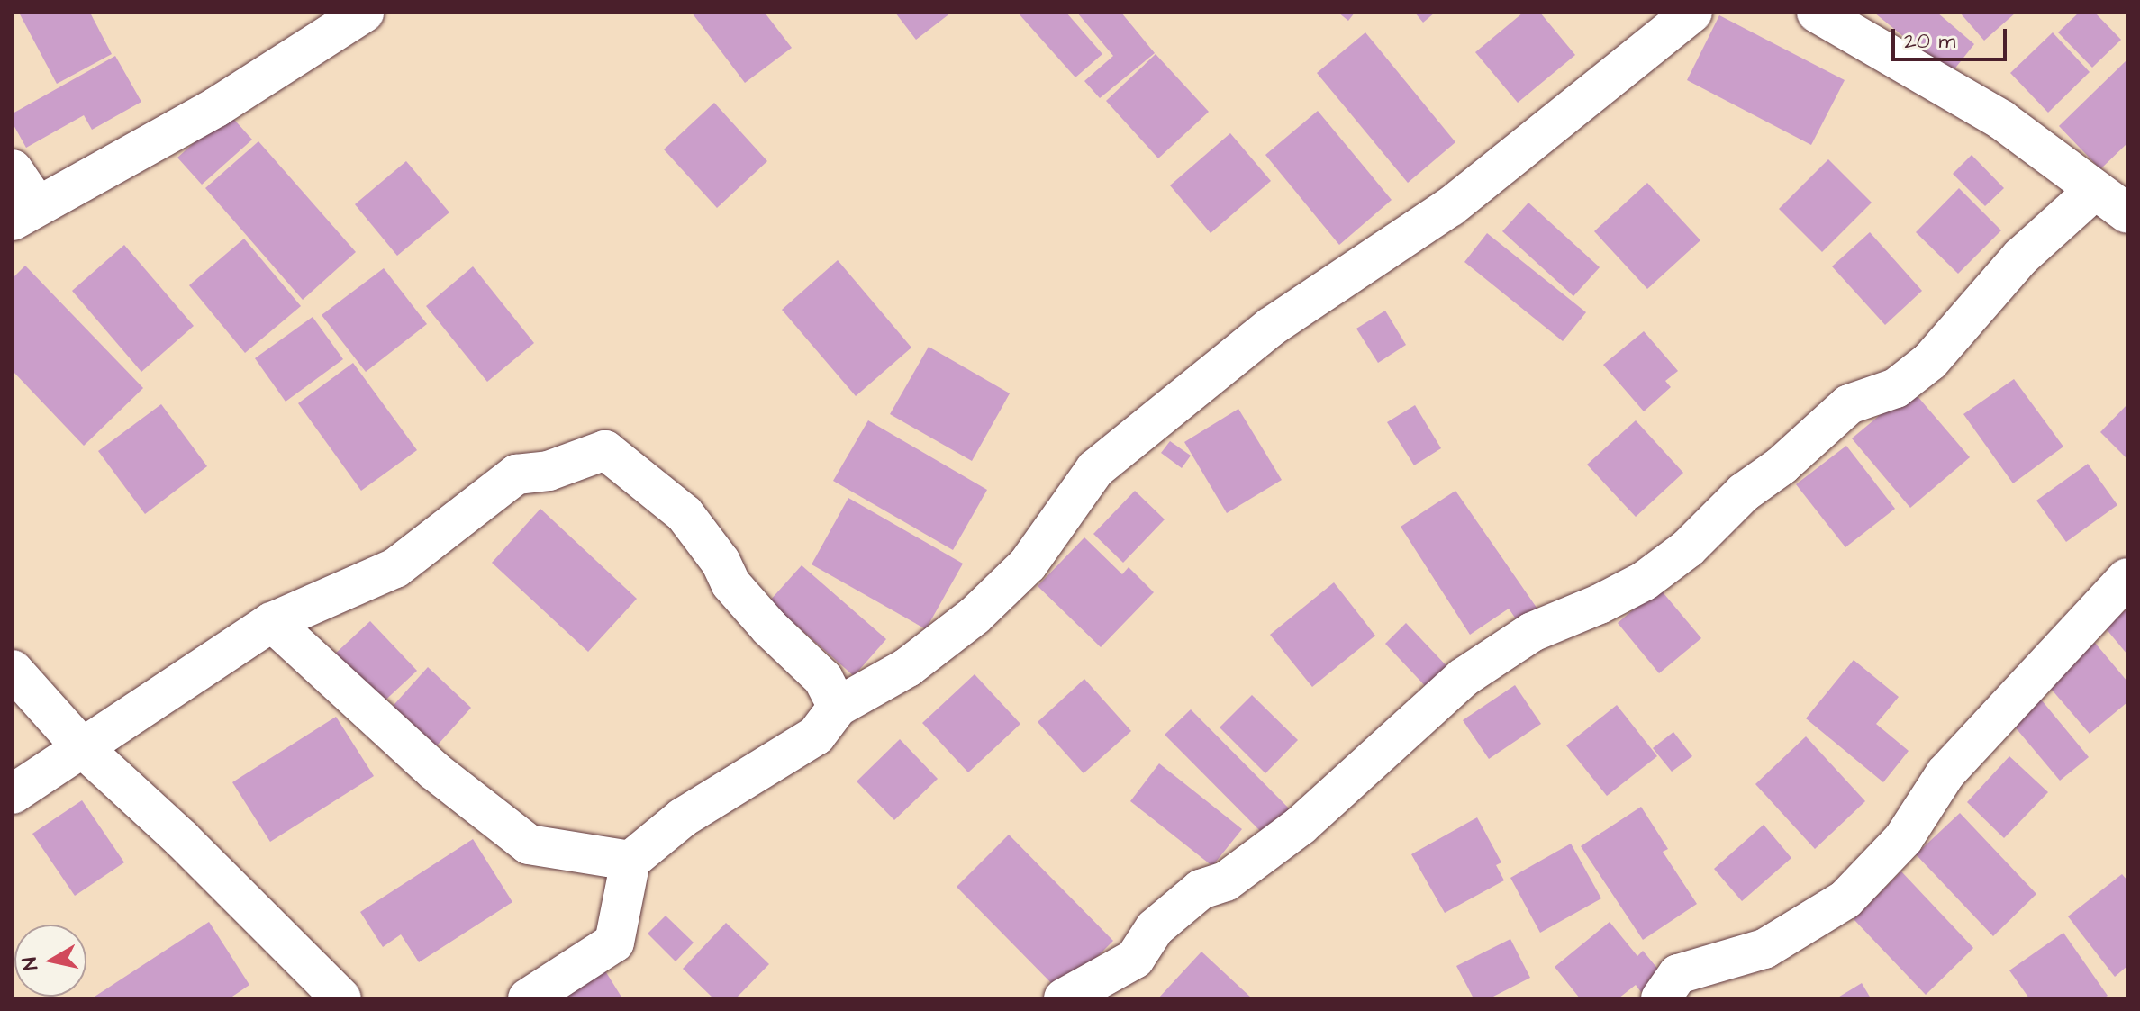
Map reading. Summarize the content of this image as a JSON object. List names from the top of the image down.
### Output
{
  "scale_bar": "20 m",
  "north": "left"
}
